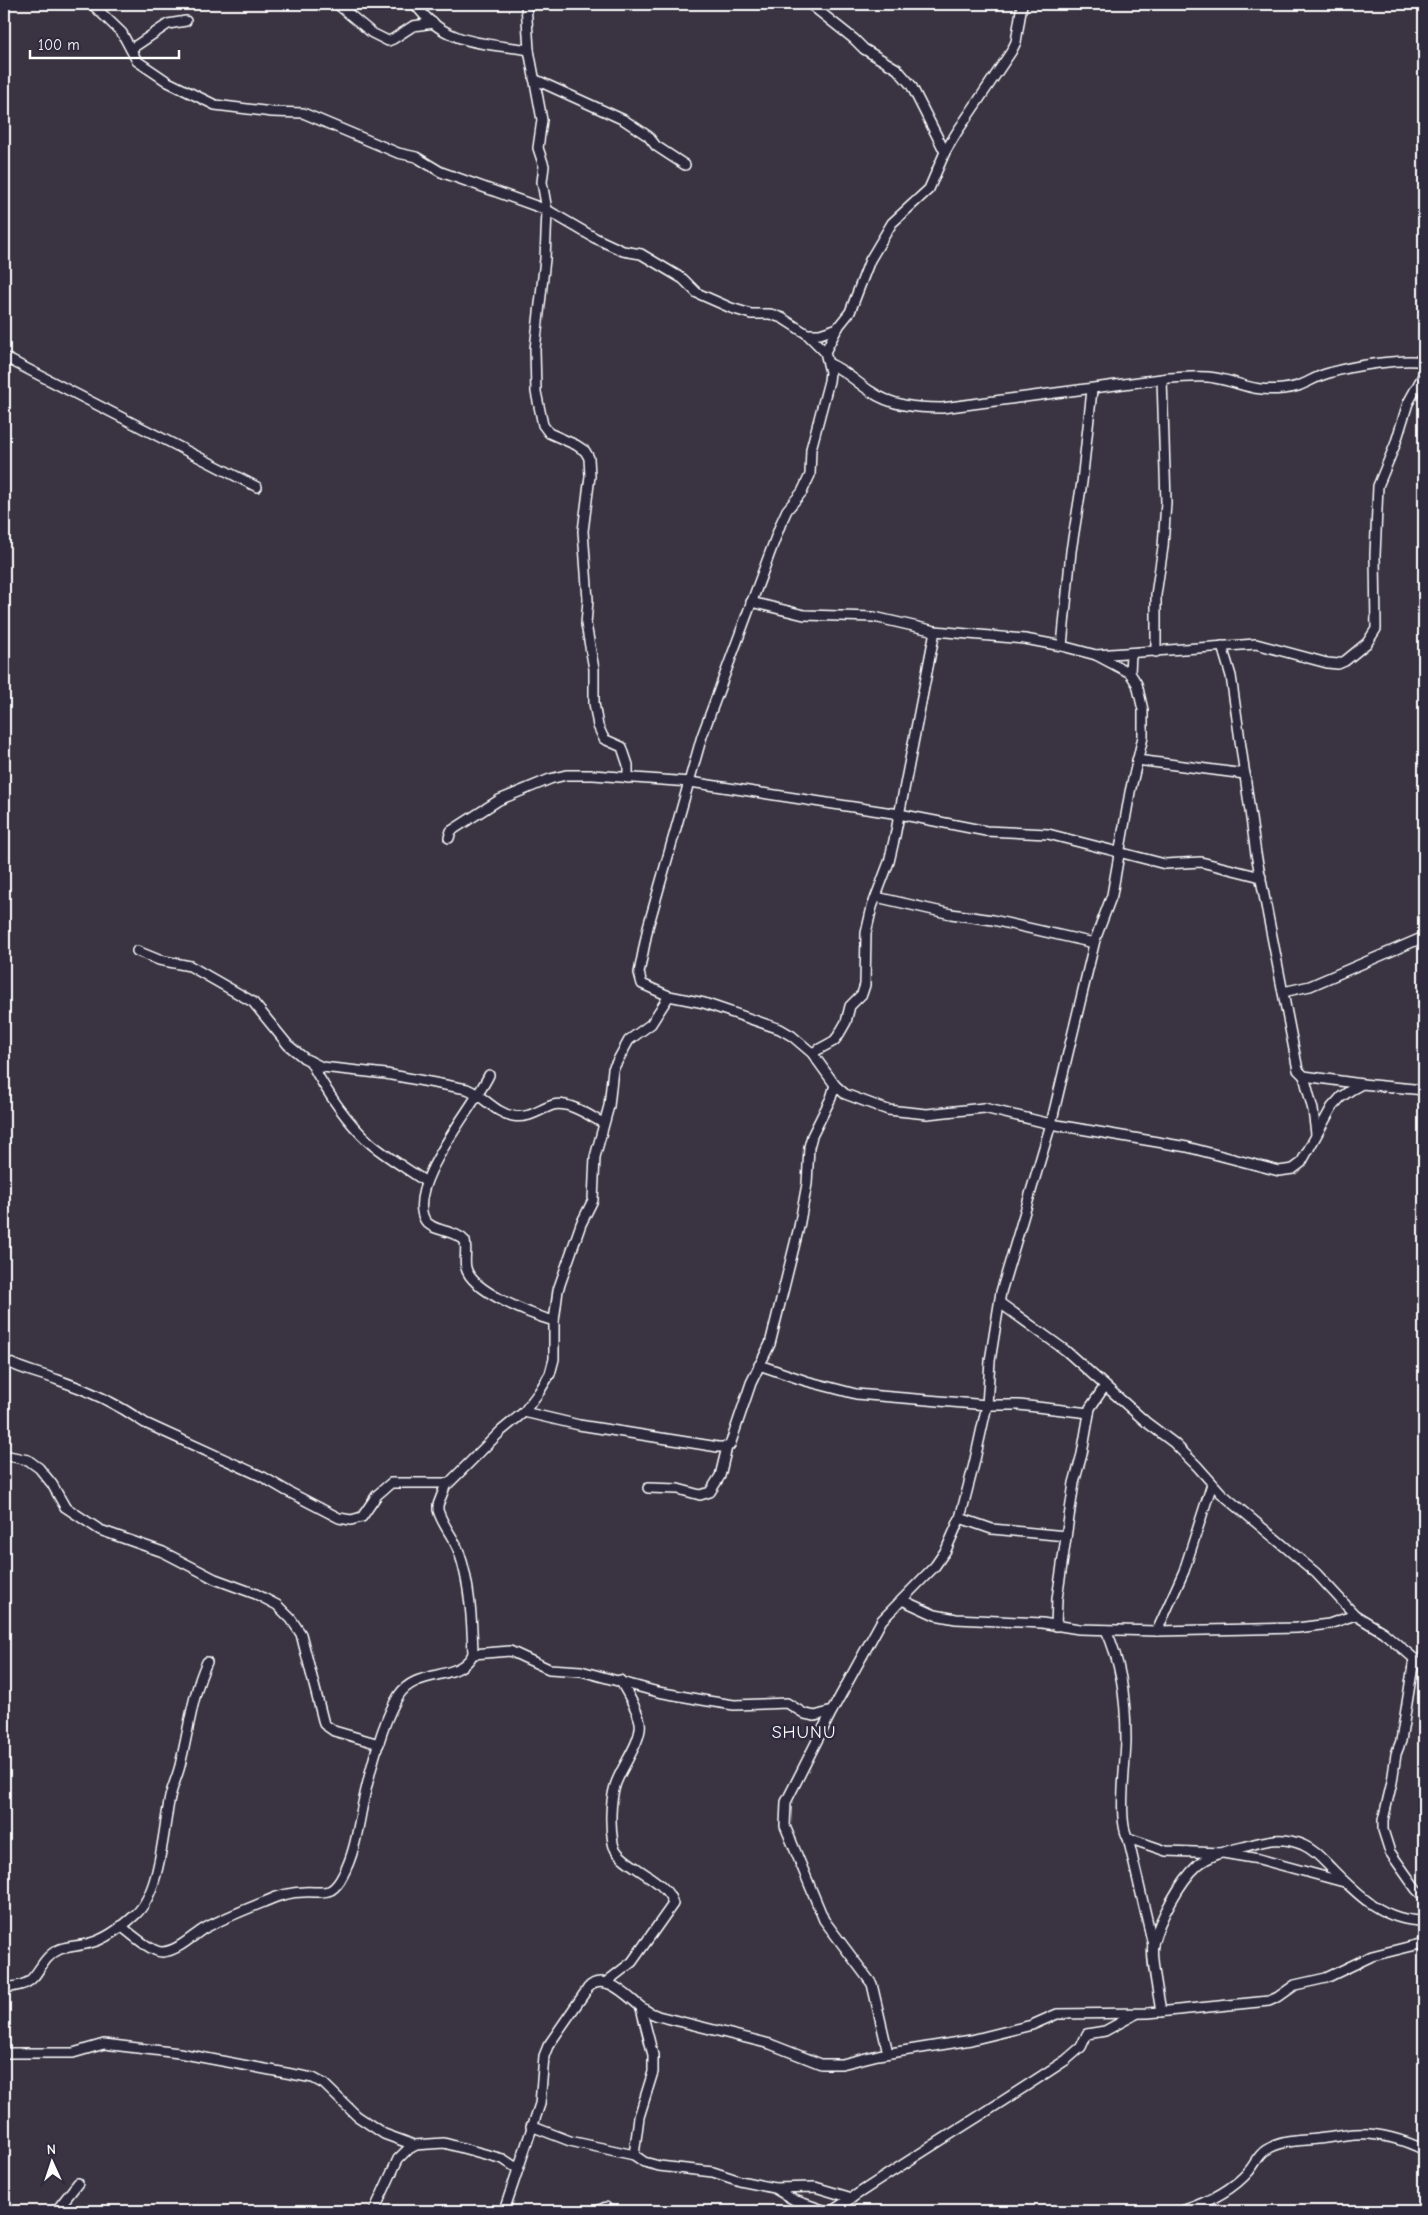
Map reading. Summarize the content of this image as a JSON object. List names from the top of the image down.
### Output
{
  "districts": ["SHUNU"],
  "scale_bar": "100 m",
  "north": "top"
}
